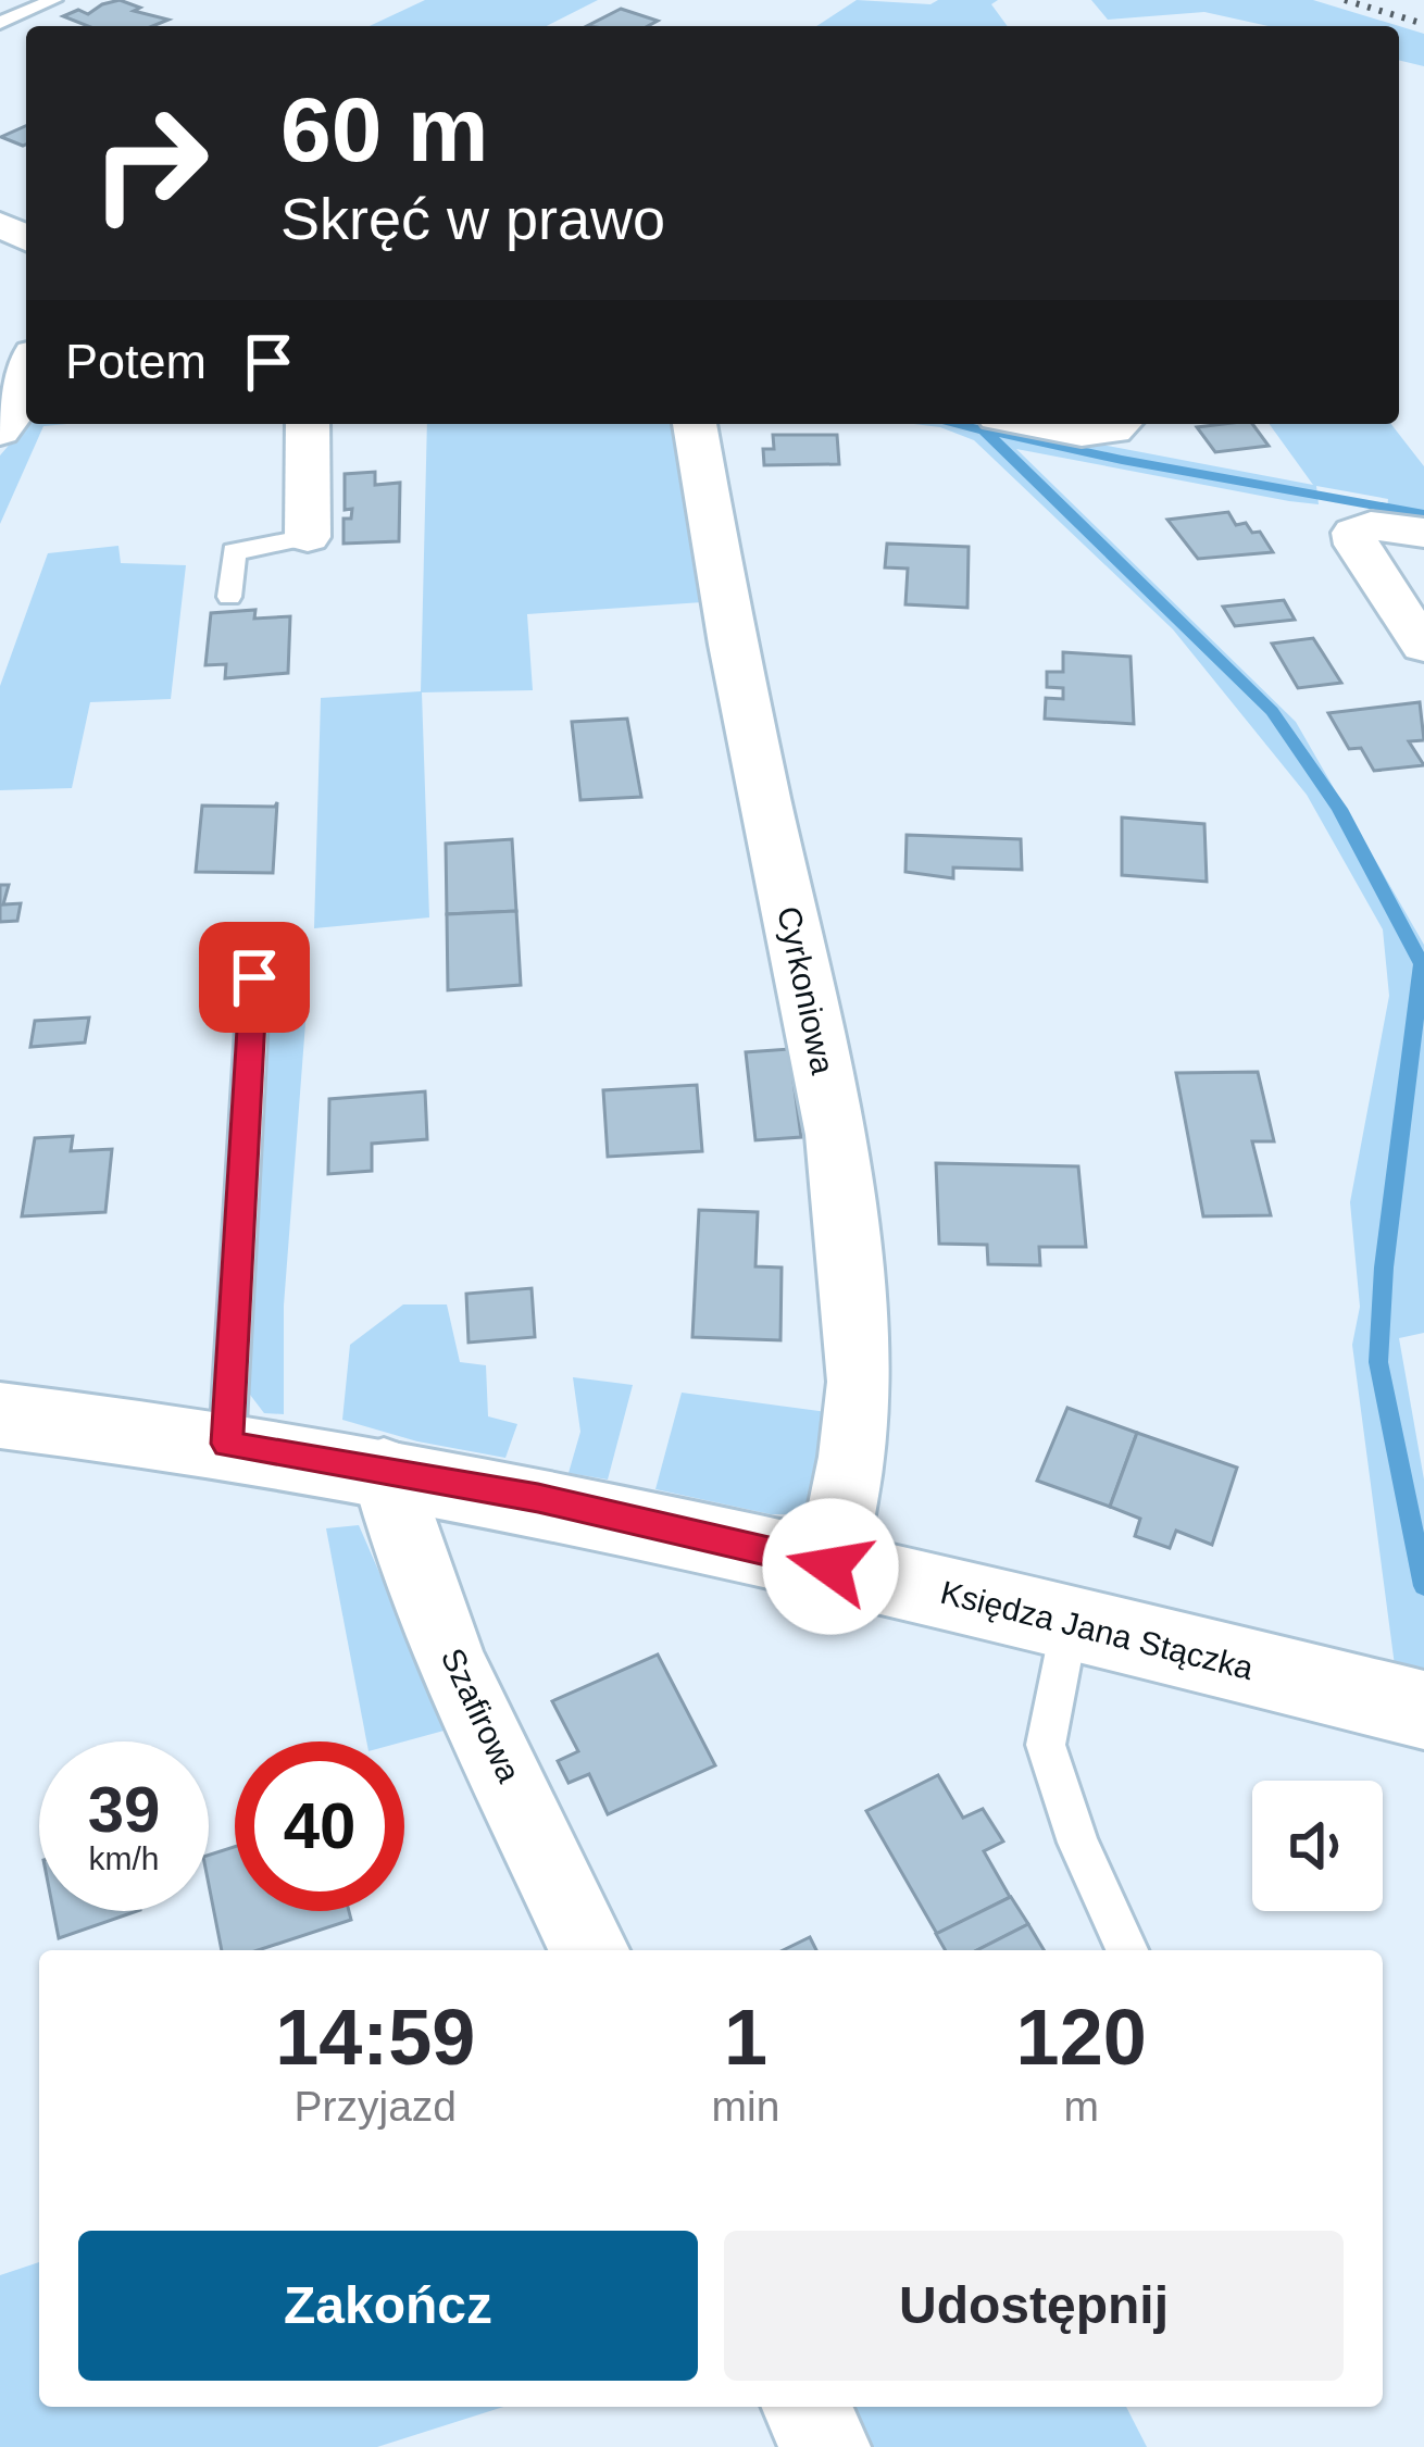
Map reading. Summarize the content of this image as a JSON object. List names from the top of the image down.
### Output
{
  "streets": {
    "street": ["Cyrkoniowa", "Księdza Jana Stączka", "Szafirowa"]
  },
  "crossings": [
    ["Cyrkoniowa", "Księdza Jana Stączka"],
    ["Księdza Jana Stączka", "Szafirowa"]
  ],
  "page": {
    "turn": ["60 m", "Skręć w prawo"],
    "then": "Potem",
    "speed": "39 km/h",
    "limit": "40",
    "eta": [
      "14:59",
      "Przyjazd",
      "1",
      "min",
      "120",
      "m"
    ],
    "buttons": ["Zakończ", "Udostępnij"]
  }
}
